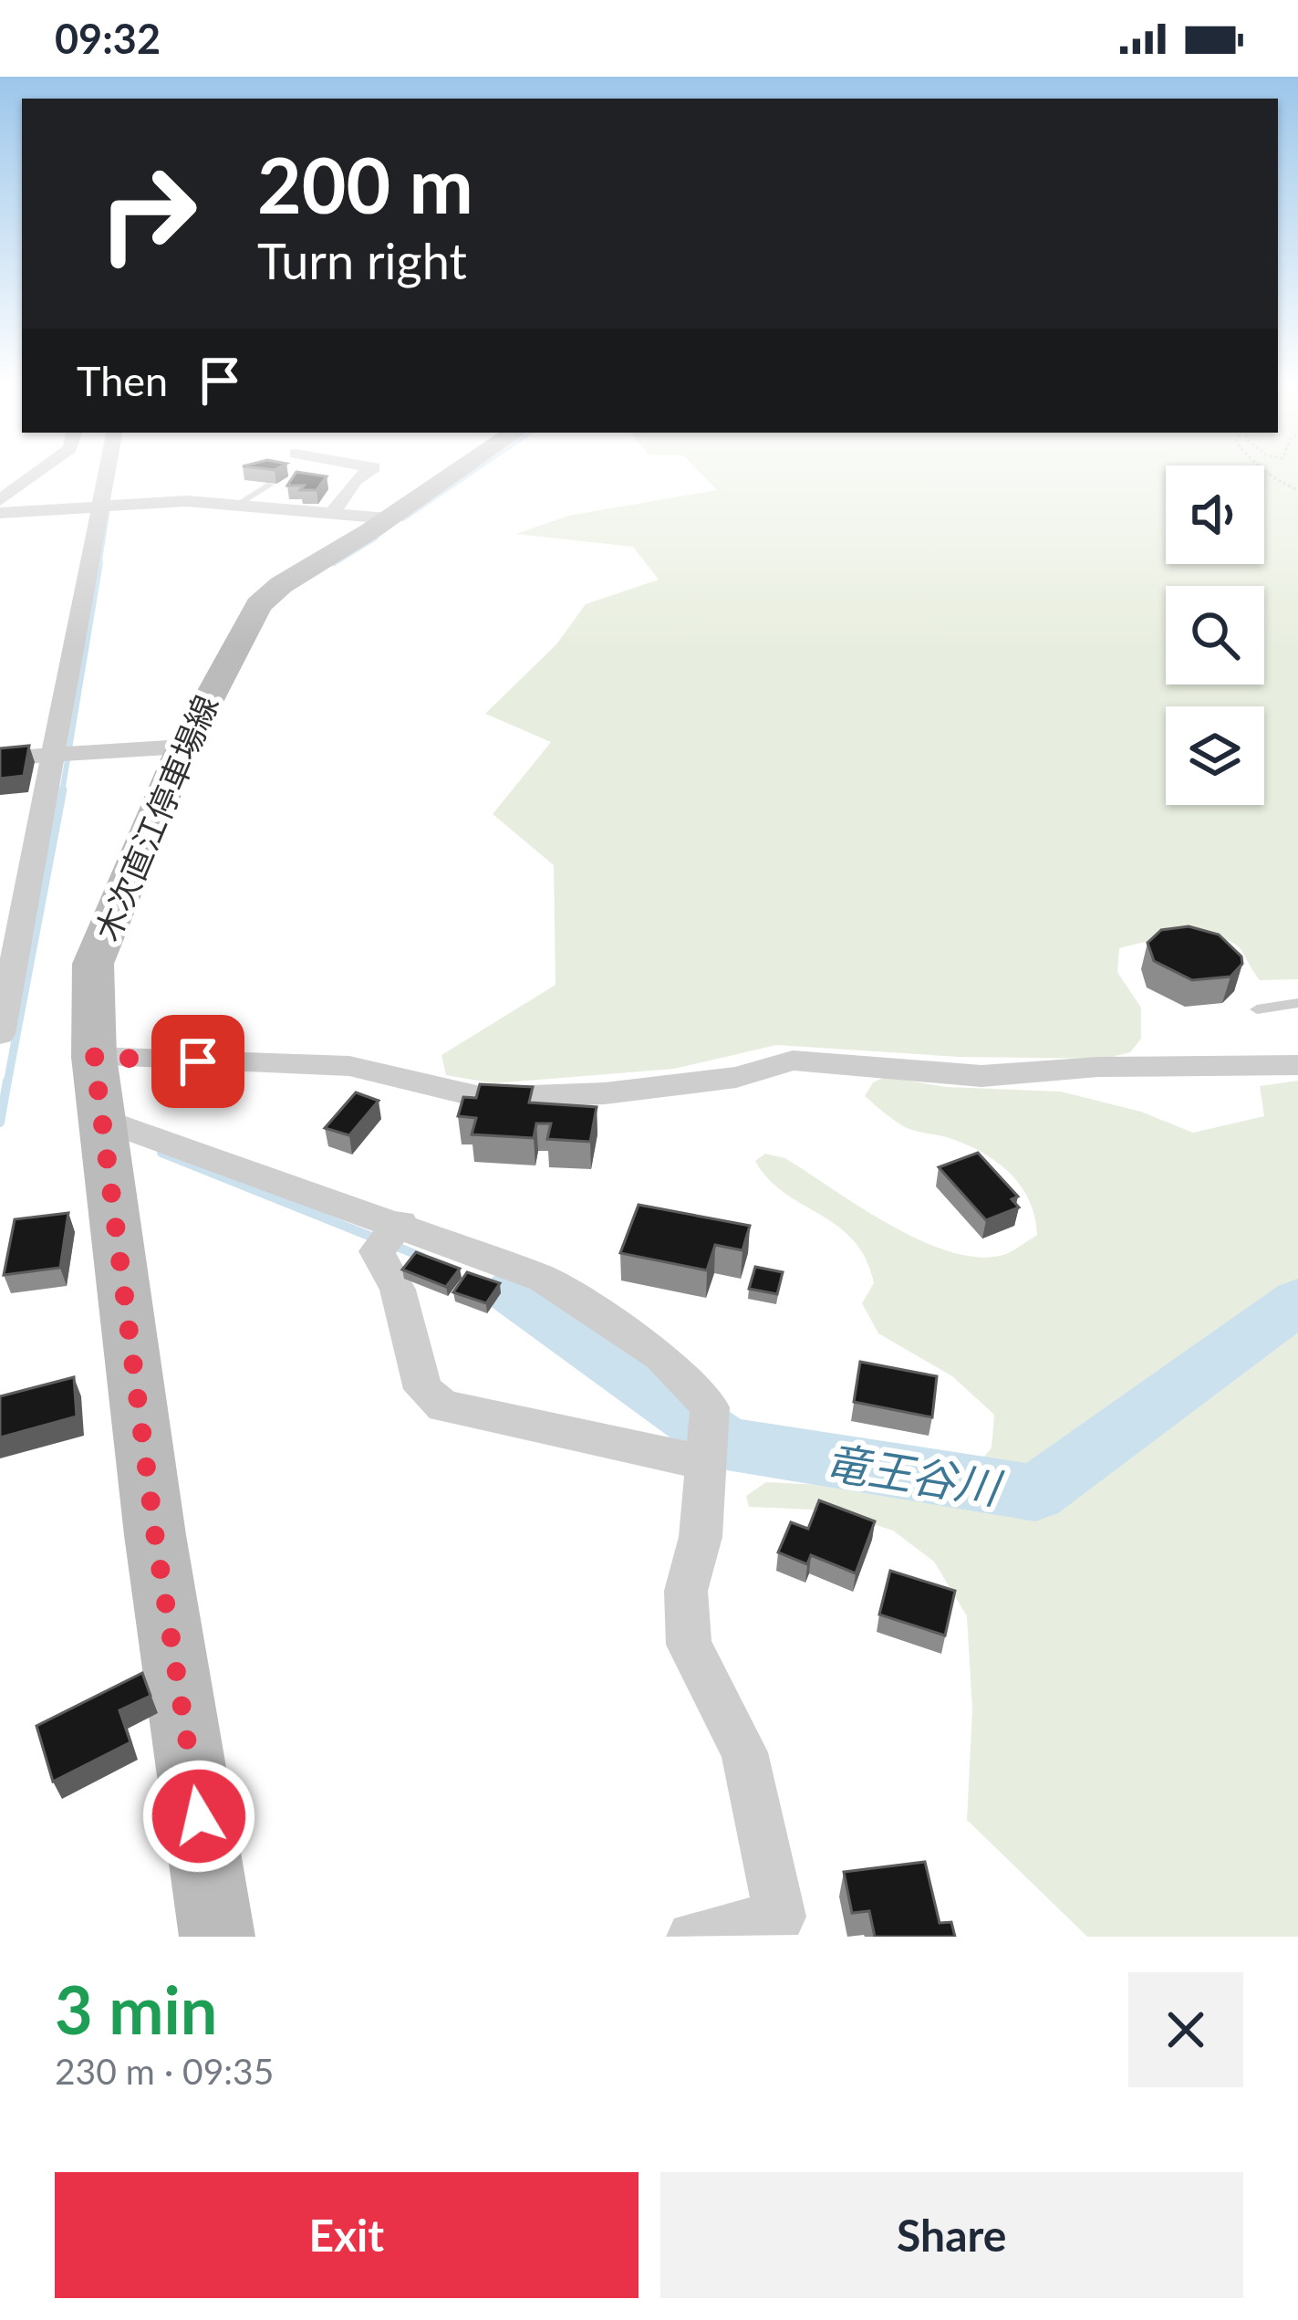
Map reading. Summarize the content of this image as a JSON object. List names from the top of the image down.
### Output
{
  "streets": {
    "main road": ["木次直江停車場線"]
  },
  "water": ["竜王谷川"],
  "page": {
    "status": "09:32",
    "turn": ["200 m", "Turn right"],
    "then": "Then",
    "heading": ["3 min", "230 m · 09:35"],
    "buttons": ["Exit", "Share"]
  }
}
